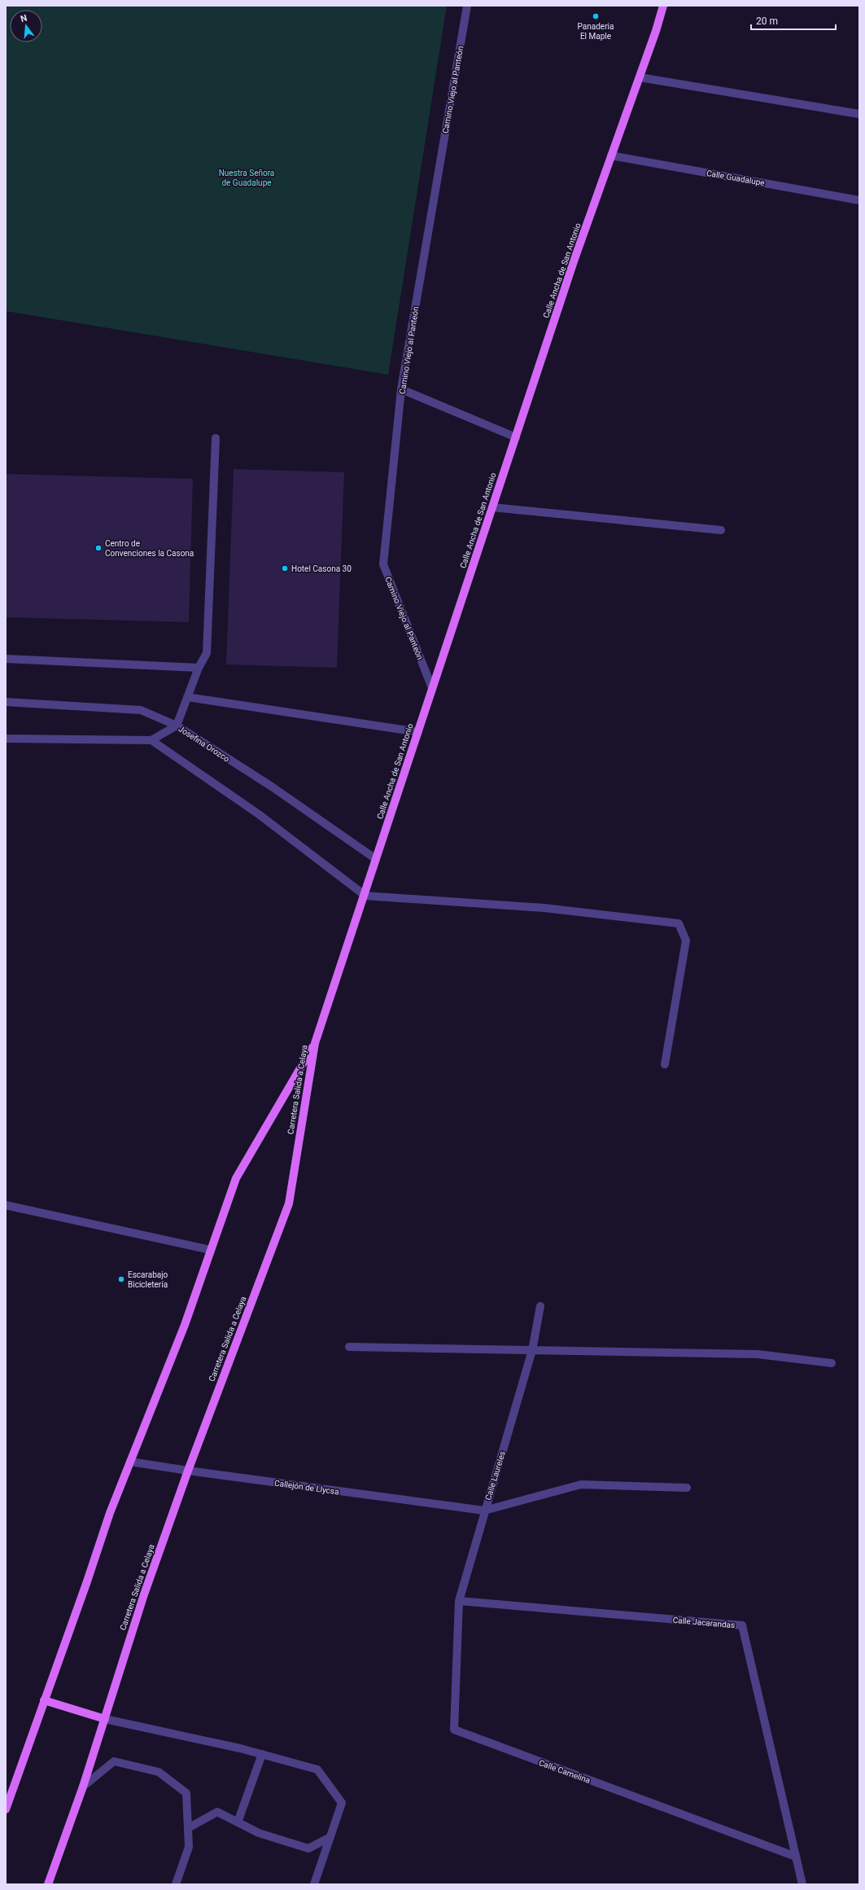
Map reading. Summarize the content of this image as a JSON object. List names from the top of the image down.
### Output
{
  "streets": {
    "main road": ["Calle Ancha de San Antonio", "Carretera Salida a Celaya"],
    "street": [
      "Camino Viejo al Panteón",
      "Calle Guadalupe",
      "Josefina Orozco",
      "Calle Laureles",
      "Callejón de Llycsa",
      "Calle Jacarandas",
      "Calle Camelina"
    ]
  },
  "crossings": [
    ["Camino Viejo al Panteón", "Calle Ancha de San Antonio"],
    ["Calle Guadalupe", "Calle Ancha de San Antonio"],
    ["Calle Ancha de San Antonio", "Josefina Orozco"],
    ["Calle Ancha de San Antonio", "Carretera Salida a Celaya"],
    ["Carretera Salida a Celaya", "Callejón de Llycsa"],
    ["Calle Laureles", "Callejón de Llycsa"],
    ["Calle Laureles", "Calle Jacarandas"],
    ["Calle Laureles", "Calle Camelina"],
    ["Calle Jacarandas", "Calle Camelina"]
  ],
  "parks": ["Nuestra Señora de Guadalupe"],
  "places": [
    "Panaderia El Maple",
    "Centro de Convenciones la Casona",
    "Hotel Casona 30",
    "Escarabajo Bicicletería"
  ],
  "scale_bar": "20 m",
  "north": "top"
}
